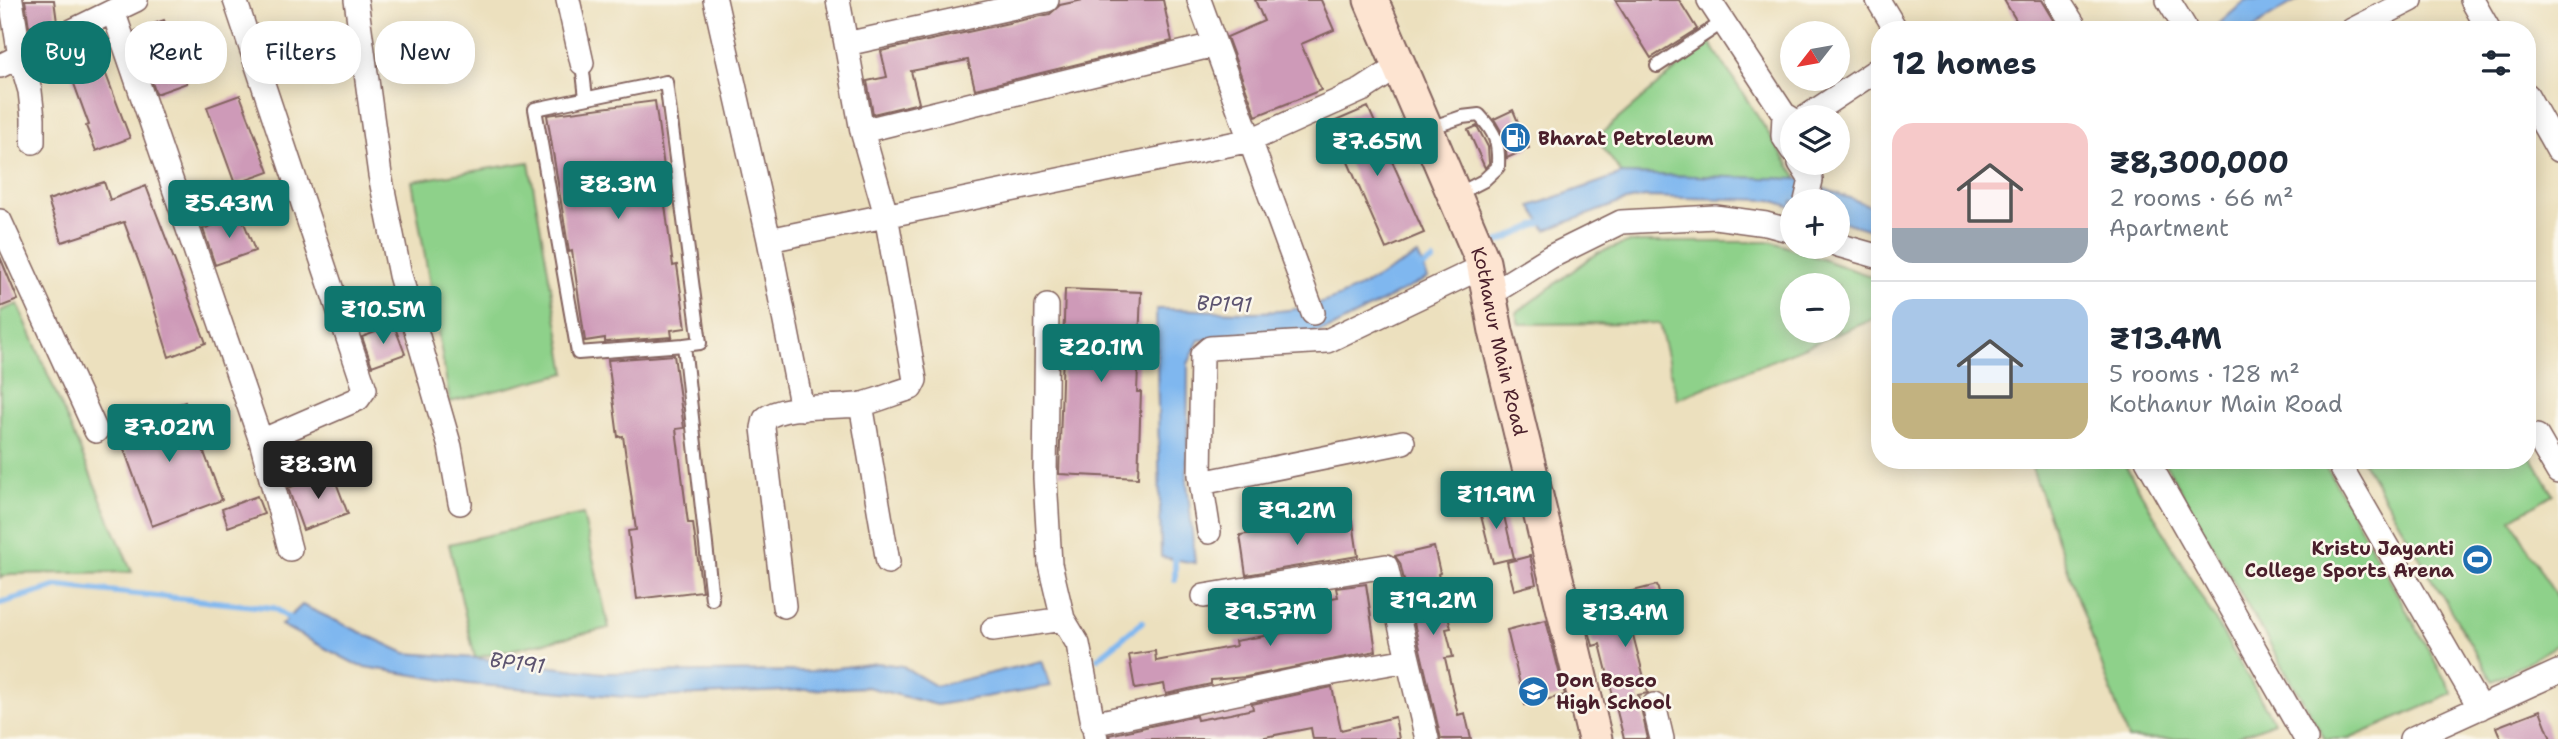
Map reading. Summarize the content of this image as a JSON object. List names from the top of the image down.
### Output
{
  "streets": {
    "main road": ["Kothanur Main Road"]
  },
  "water": ["BP191"],
  "places": {
    "fuel station": ["Bharat Petroleum"],
    "sports": ["Kristu Jayanti College Sports Arena"],
    "school or university": ["Don Bosco High School"]
  },
  "north": "bottom left",
  "page": {
    "map_buttons": ["+", "−"],
    "chip": [
      "Buy",
      "Rent",
      "Filters",
      "New"
    ],
    "heading": "12 homes",
    "list": [
      {
        "name": "₹8,300,000",
        "note": "2 rooms · 66 m² · Apartment"
      },
      {
        "name": "₹13.4M",
        "note": "5 rooms · 128 m² · Kothanur Main Road"
      }
    ],
    "price": [
      "₹7.65M",
      "₹8.3M",
      "₹5.43M",
      "₹10.5M",
      "₹20.1M",
      "₹7.02M",
      "₹8.3M",
      "₹11.9M",
      "₹9.2M",
      "₹19.2M",
      "₹9.57M",
      "₹13.4M"
    ]
  }
}
